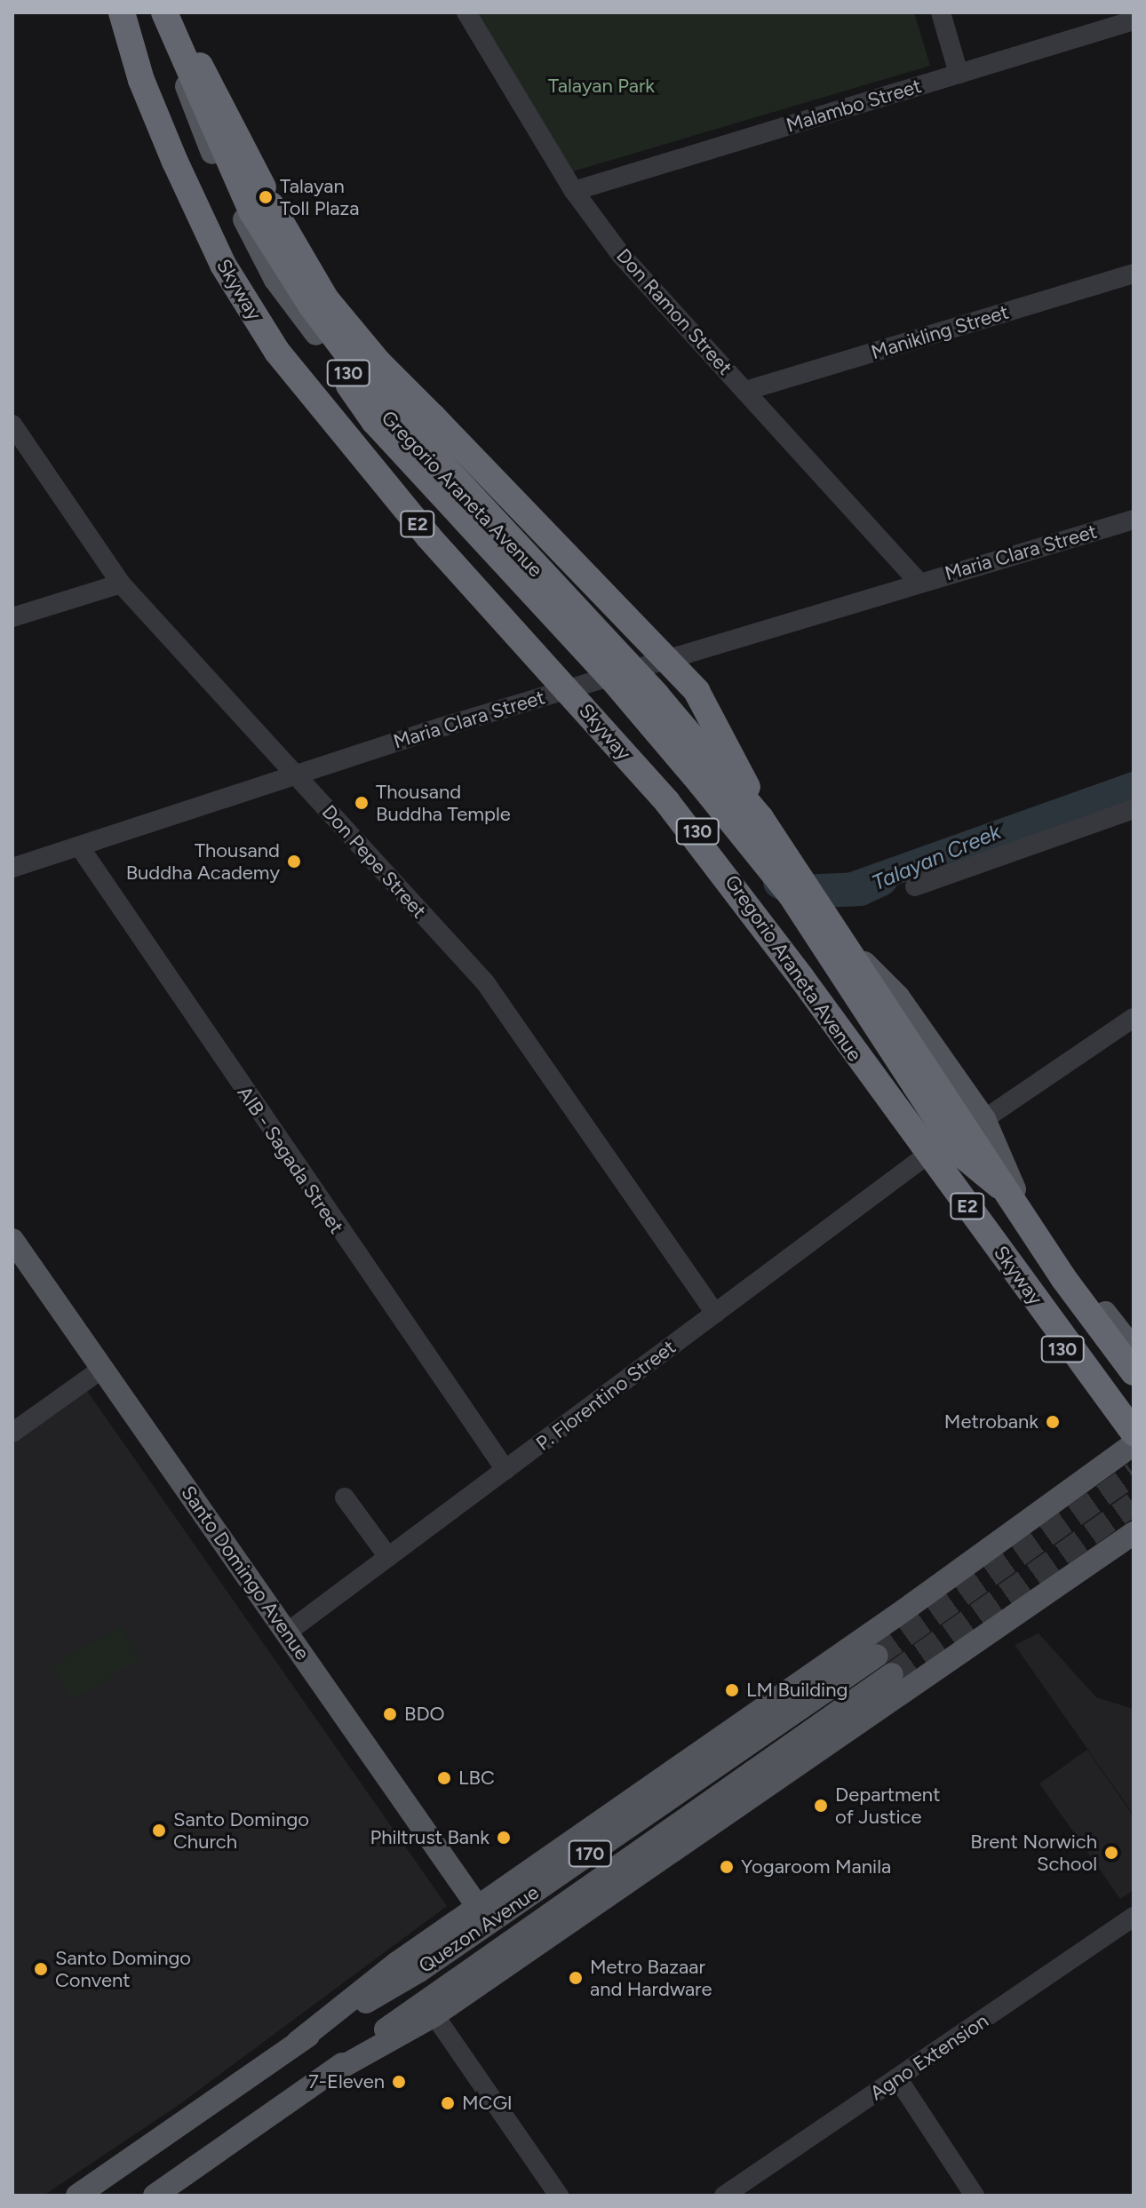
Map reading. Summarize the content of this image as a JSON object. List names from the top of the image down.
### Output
{
  "streets": {
    "highway": ["Skyway", "E2"],
    "main road": [
      "130",
      "Gregorio Araneta Avenue",
      "Santo Domingo Avenue",
      "170",
      "Quezon Avenue"
    ],
    "street": [
      "Malambo Street",
      "Don Ramon Street",
      "Manikling Street",
      "Maria Clara Street",
      "Don Pepe Street",
      "AIB - Sagada Street",
      "P. Florentino Street",
      "Agno Extension"
    ]
  },
  "crossings": [
    ["Malambo Street", "Don Ramon Street"],
    ["Skyway", "Gregorio Araneta Avenue"],
    ["Don Ramon Street", "Manikling Street"],
    ["Don Ramon Street", "Maria Clara Street"],
    ["Gregorio Araneta Avenue", "Maria Clara Street"],
    ["Gregorio Araneta Avenue", "P. Florentino Street"],
    ["Maria Clara Street", "Don Pepe Street"],
    ["Maria Clara Street", "AIB - Sagada Street"],
    ["Don Pepe Street", "P. Florentino Street"],
    ["AIB - Sagada Street", "P. Florentino Street"],
    ["P. Florentino Street", "Santo Domingo Avenue"]
  ],
  "water": ["Talayan Creek"],
  "parks": ["Talayan Park"],
  "places": [
    "Talayan Toll Plaza",
    "Thousand Buddha Temple",
    "Thousand Buddha Academy",
    "Metrobank",
    "LM Building",
    "BDO",
    "LBC",
    "Department of Justice",
    "Santo Domingo Church",
    "Philtrust Bank",
    "Brent Norwich School",
    "Yogaroom Manila",
    "Santo Domingo Convent",
    "Metro Bazaar and Hardware",
    "7-Eleven",
    "MCGI"
  ]
}
